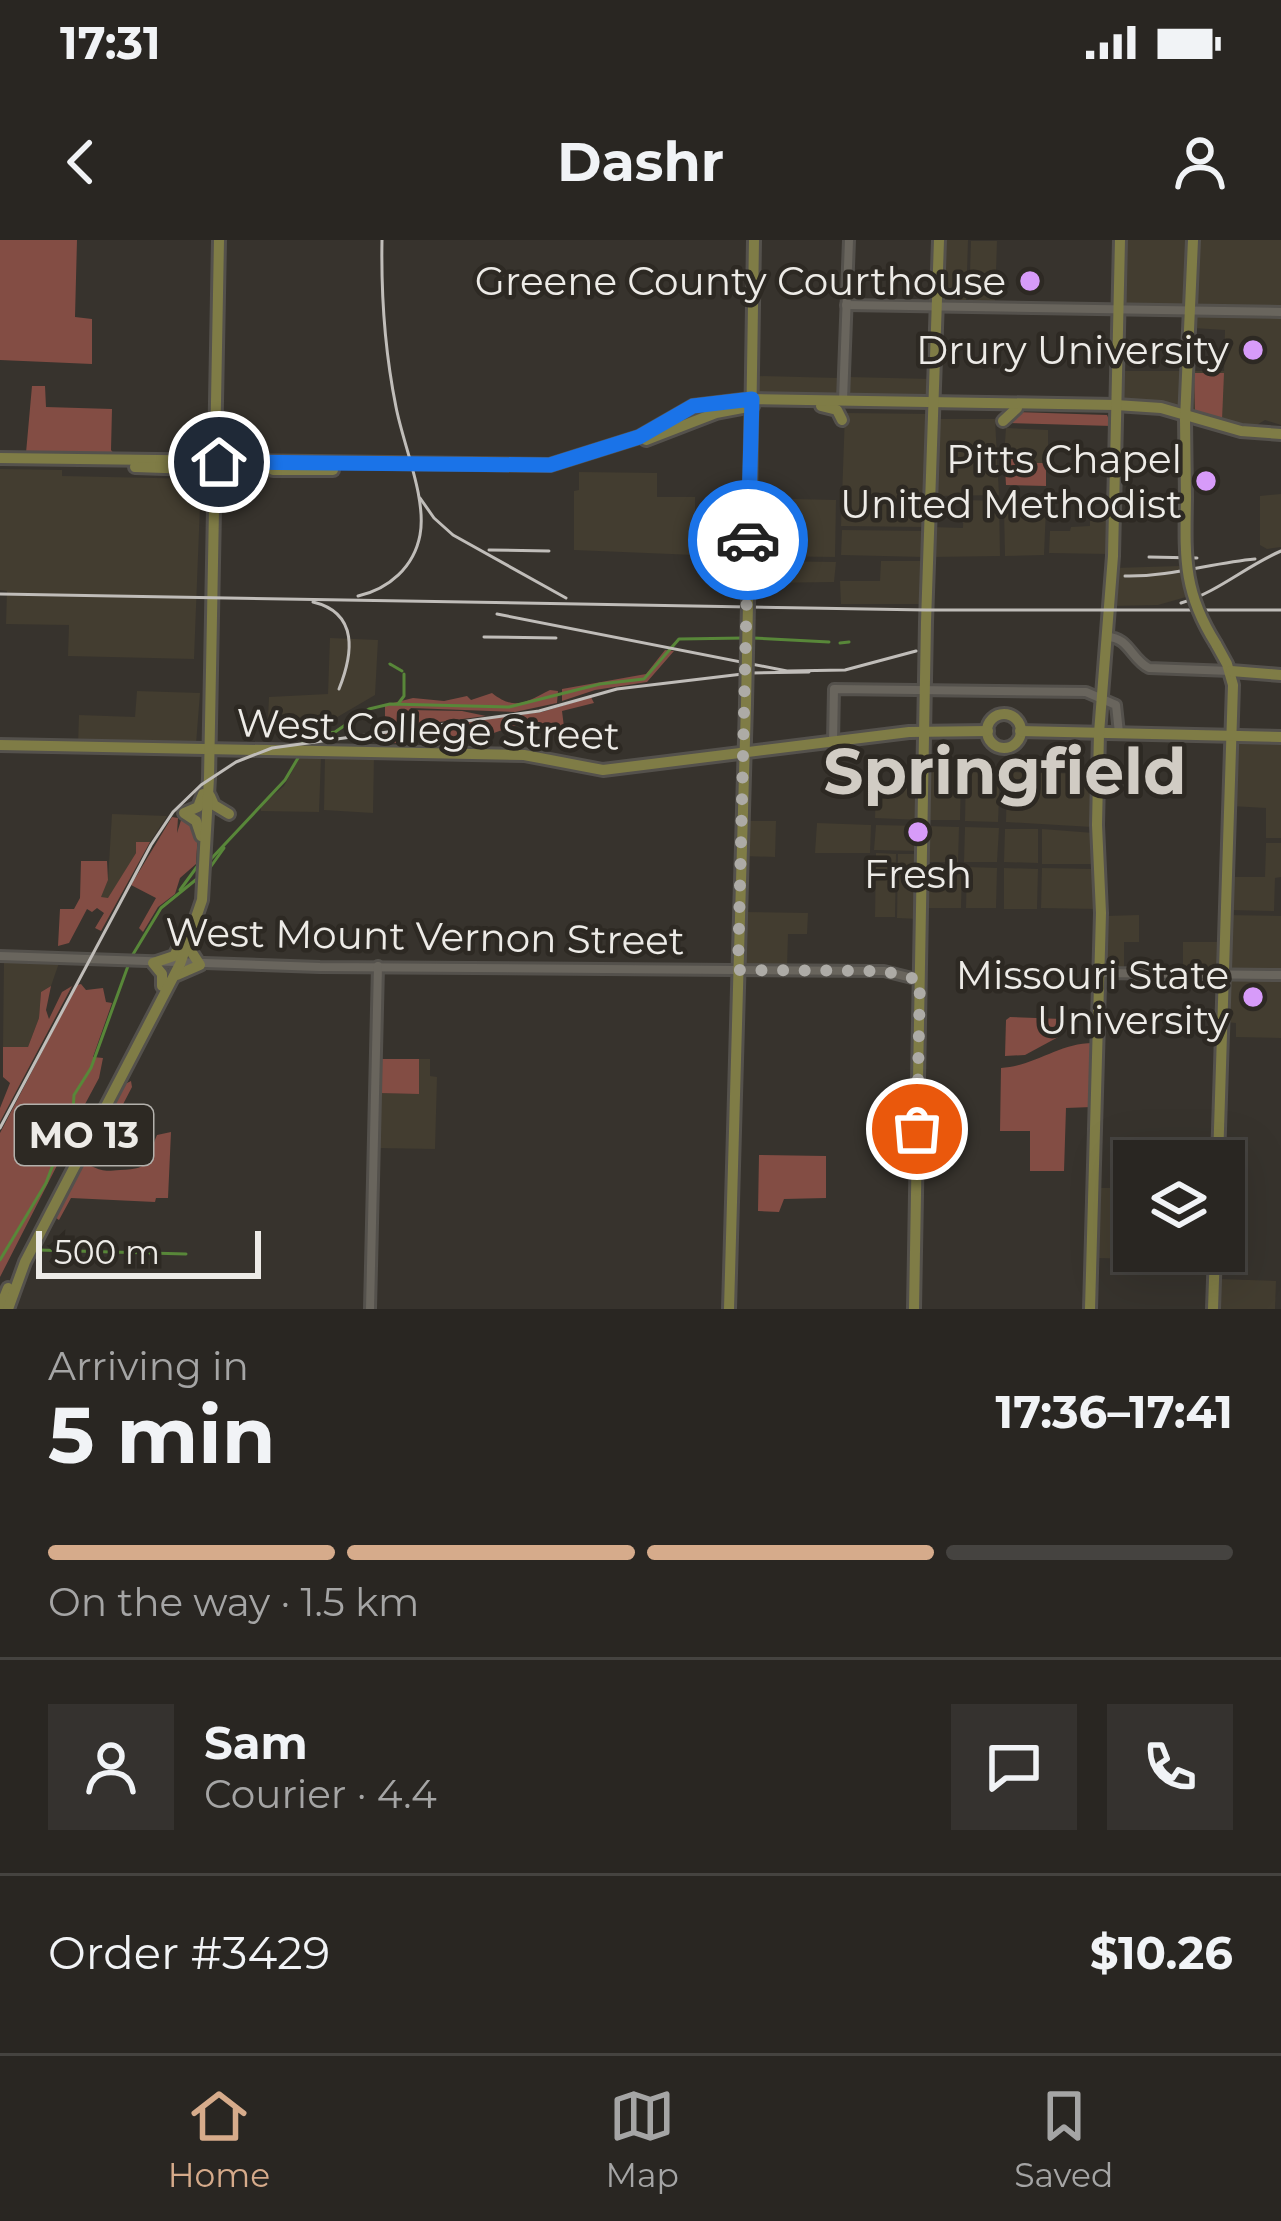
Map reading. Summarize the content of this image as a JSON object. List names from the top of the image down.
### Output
{
  "streets": {
    "main road": ["West College Street", "MO 13"],
    "street": ["West Mount Vernon Street"]
  },
  "crossings": [
    ["West College Street", "MO 13"],
    ["West Mount Vernon Street", "MO 13"]
  ],
  "districts": ["Springfield"],
  "places": [
    "Greene County Courthouse",
    "Drury University",
    "Pitts Chapel United Methodist",
    "Fresh",
    "Missouri State University"
  ],
  "scale_bar": "500 m",
  "page": {
    "status": "17:31",
    "header": "Dashr",
    "scale": "500 m",
    "heading": ["5 min", "Arriving in", "17:36–17:41"],
    "panel": [
      "Sam",
      "Courier · 4.4",
      "Order #3429",
      "$10.26"
    ],
    "bar": "On the way · 1.5 km",
    "tabs": ["Home", "Map", "Saved"]
  }
}
